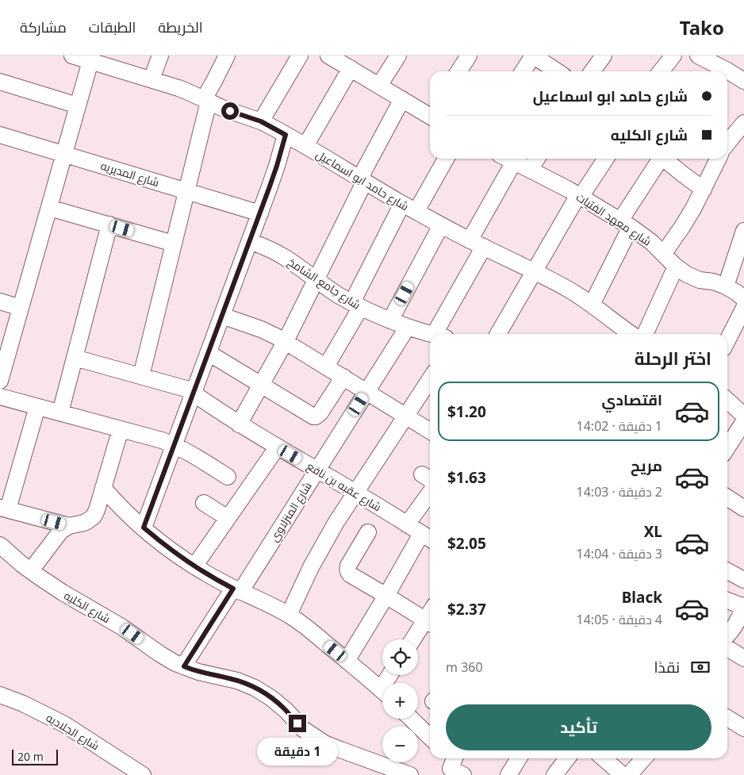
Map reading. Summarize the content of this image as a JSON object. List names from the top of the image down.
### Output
{
  "streets": {
    "street": [
      "شارع المديريه",
      "شارع حامد ابو اسماعيل",
      "شارع معهد الفتيات",
      "شارع جامع الشامخ",
      "شارع عقبه بن نافع",
      "شارع المنزلاوي",
      "شارع الكليه",
      "شارع الجلاديه"
    ]
  },
  "crossings": [
    ["شارع جامع الشامخ", "شارع المنزلاوي"],
    ["شارع عقبه بن نافع", "شارع المنزلاوي"],
    ["شارع المنزلاوي", "شارع الكليه"]
  ],
  "scale_bar": "20 m",
  "page": {
    "header": "Tako",
    "nav": ["الخريطة", "الطبقات", "مشاركة"],
    "banner": ["شارع حامد ابو اسماعيل", "شارع الكليه"],
    "heading": "اختر الرحلة",
    "list": [
      {
        "name": "اقتصادي",
        "note": "1 دقيقة · 14:02",
        "value": "$1.20"
      },
      {
        "name": "مريح",
        "note": "2 دقيقة · 14:03",
        "value": "$1.63"
      },
      {
        "name": "XL",
        "note": "3 دقيقة · 14:04",
        "value": "$2.05"
      },
      {
        "name": "Black",
        "note": "4 دقيقة · 14:05",
        "value": "$2.37"
      }
    ],
    "map_buttons": ["+", "−"],
    "pay": ["نقدًا", "360 m"],
    "buttons": "تأكيد",
    "bubble": "1 دقيقة",
    "scale": "20 m"
  }
}
